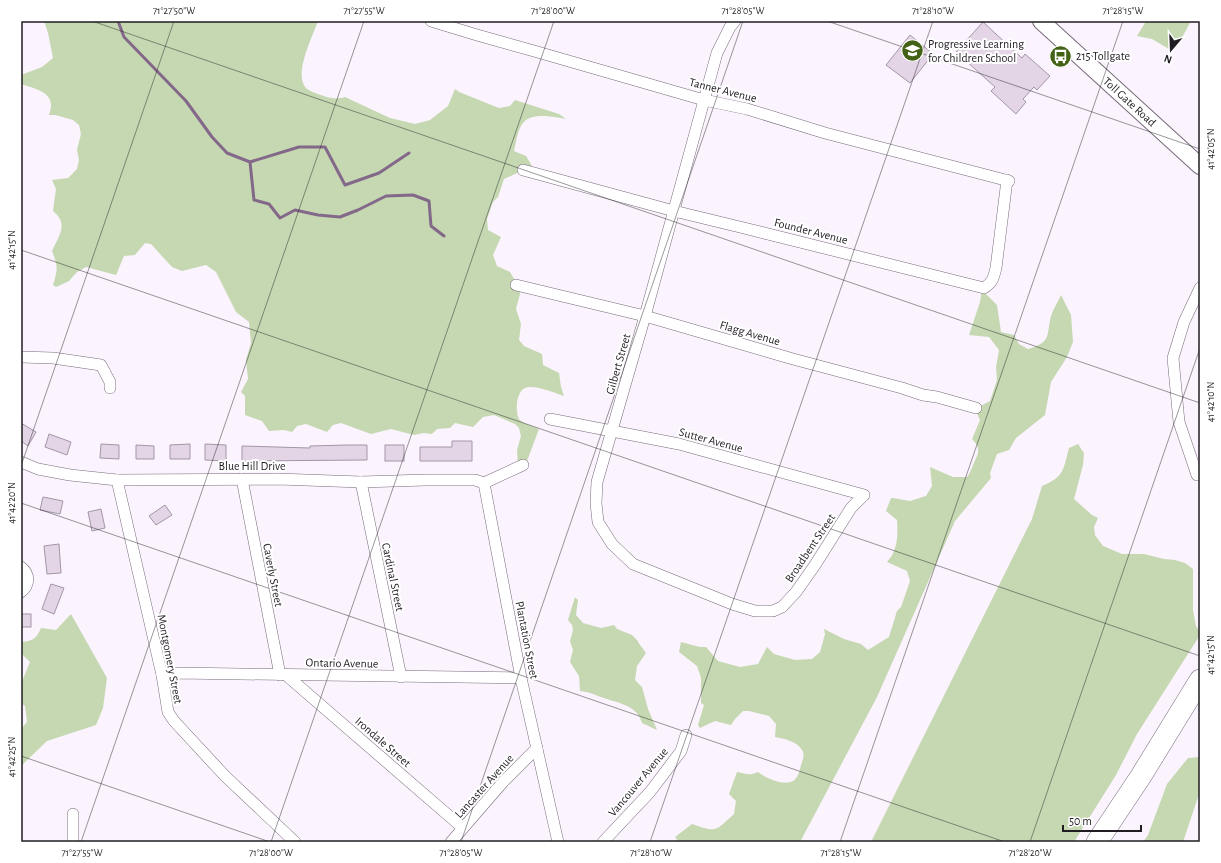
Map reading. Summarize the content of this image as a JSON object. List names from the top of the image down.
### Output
{
  "streets": {
    "main road": ["Toll Gate Road"],
    "street": [
      "Tanner Avenue",
      "Founder Avenue",
      "Flagg Avenue",
      "Gilbert Street",
      "Sutter Avenue",
      "Blue Hill Drive",
      "Broadbent Street",
      "Caverly Street",
      "Cardinal Street",
      "Plantation Street",
      "Montgomery Street",
      "Ontario Avenue",
      "Irondale Street",
      "Vancouver Avenue",
      "Lancaster Avenue"
    ]
  },
  "crossings": [
    ["Tanner Avenue", "Founder Avenue"],
    ["Tanner Avenue", "Gilbert Street"],
    ["Founder Avenue", "Gilbert Street"],
    ["Flagg Avenue", "Gilbert Street"],
    ["Gilbert Street", "Sutter Avenue"],
    ["Gilbert Street", "Broadbent Street"],
    ["Sutter Avenue", "Broadbent Street"],
    ["Blue Hill Drive", "Caverly Street"],
    ["Blue Hill Drive", "Cardinal Street"],
    ["Blue Hill Drive", "Plantation Street"],
    ["Blue Hill Drive", "Montgomery Street"],
    ["Caverly Street", "Ontario Avenue"],
    ["Caverly Street", "Irondale Street"],
    ["Cardinal Street", "Ontario Avenue"],
    ["Plantation Street", "Ontario Avenue"],
    ["Plantation Street", "Lancaster Avenue"],
    ["Montgomery Street", "Ontario Avenue"],
    ["Ontario Avenue", "Irondale Street"],
    ["Irondale Street", "Lancaster Avenue"]
  ],
  "places": {
    "school or university": ["Progressive Learning for Children School"],
    "bus stop": ["215 Tollgate"]
  },
  "scale_bar": "50 m",
  "north": "bottom",
  "coordinates": [
    "71°27'50\"W",
    "71°27'55\"W",
    "71°28'00\"W",
    "71°28'05\"W",
    "71°28'10\"W",
    "71°28'15\"W",
    "41°42'05\"N",
    "41°42'15\"N",
    "41°42'10\"N",
    "41°42'20\"N",
    "41°42'25\"N",
    "71°28'20\"W"
  ]
}
